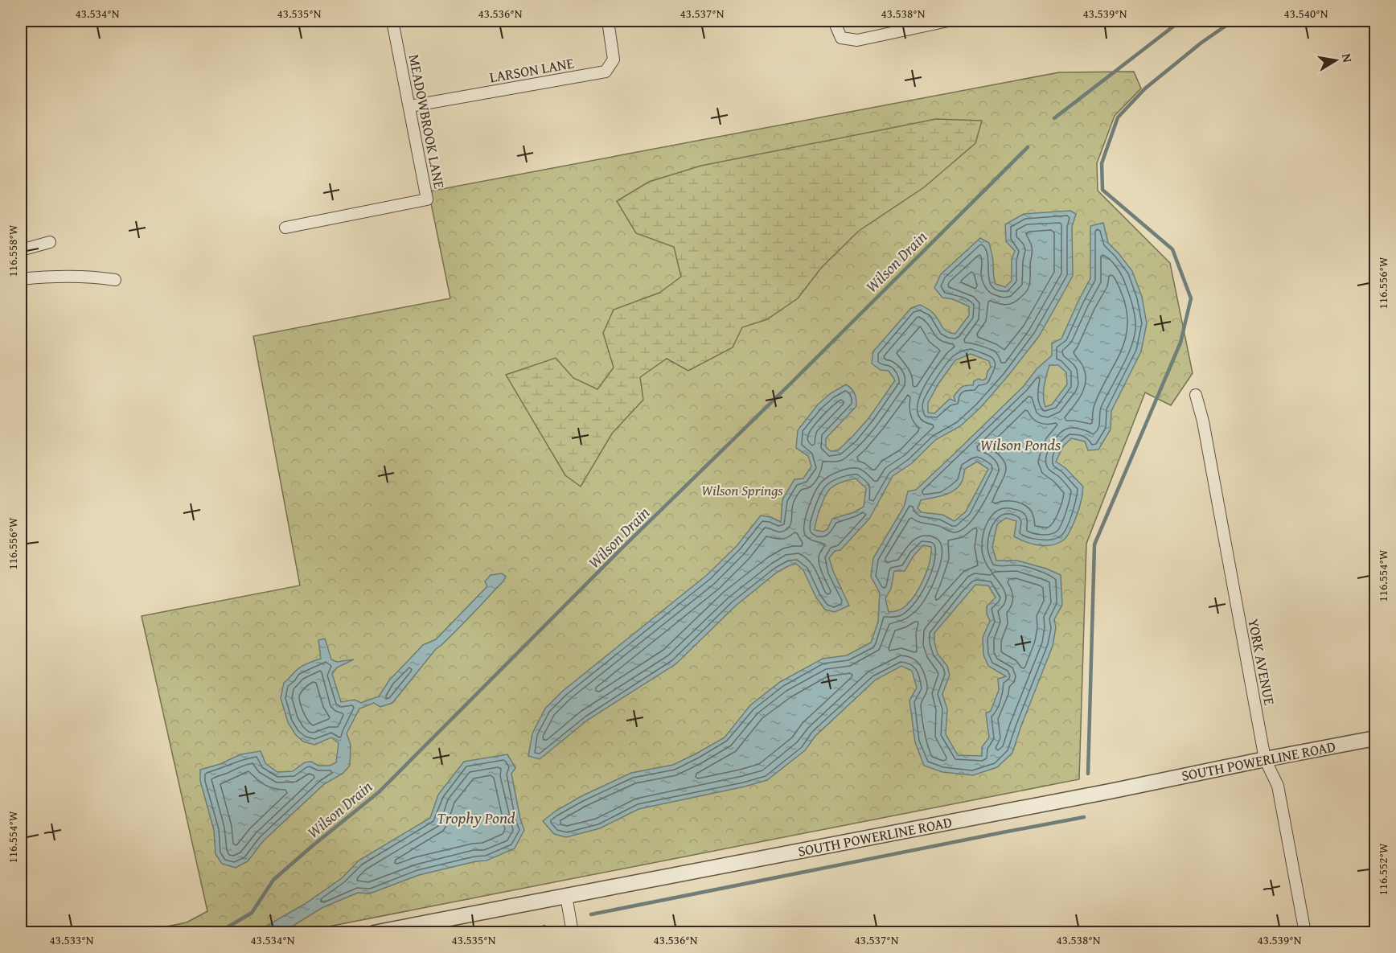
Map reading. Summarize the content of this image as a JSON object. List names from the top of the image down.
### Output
{
  "streets": {
    "street": [
      "LARSON LANE",
      "MEADOWBROOK LANE",
      "YORK AVENUE",
      "SOUTH POWERLINE ROAD"
    ]
  },
  "crossings": [
    ["LARSON LANE", "MEADOWBROOK LANE"],
    ["YORK AVENUE", "SOUTH POWERLINE ROAD"]
  ],
  "water": ["Wilson Drain", "Wilson Ponds", "Trophy Pond"],
  "parks": ["Wilson Springs"],
  "north": "right",
  "coordinates": [
    "43.534°N",
    "43.535°N",
    "43.536°N",
    "43.537°N",
    "43.538°N",
    "43.539°N",
    "43.540°N",
    "116.558°W",
    "116.556°W",
    "116.554°W",
    "116.552°W",
    "43.533°N"
  ]
}
